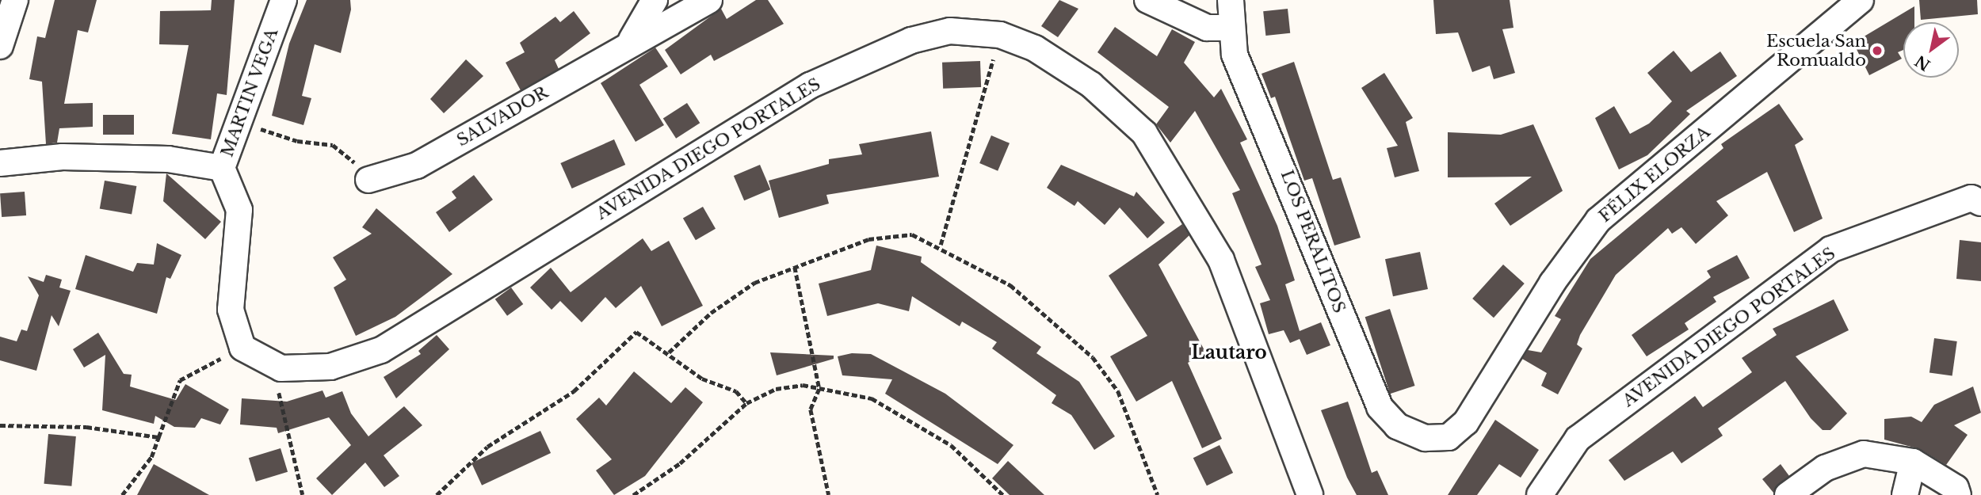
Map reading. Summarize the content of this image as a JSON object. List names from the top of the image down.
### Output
{
  "streets": {
    "street": [
      "MARTIN VEGA",
      "SALVADOR",
      "AVENIDA DIEGO PORTALES",
      "FÉLIX ELORZA",
      "LOS PERALITOS"
    ]
  },
  "crossings": [
    ["MARTIN VEGA", "AVENIDA DIEGO PORTALES"],
    ["FÉLIX ELORZA", "LOS PERALITOS"]
  ],
  "districts": ["Lautaro"],
  "places": ["Escuela San Romualdo"],
  "north": "bottom left"
}
